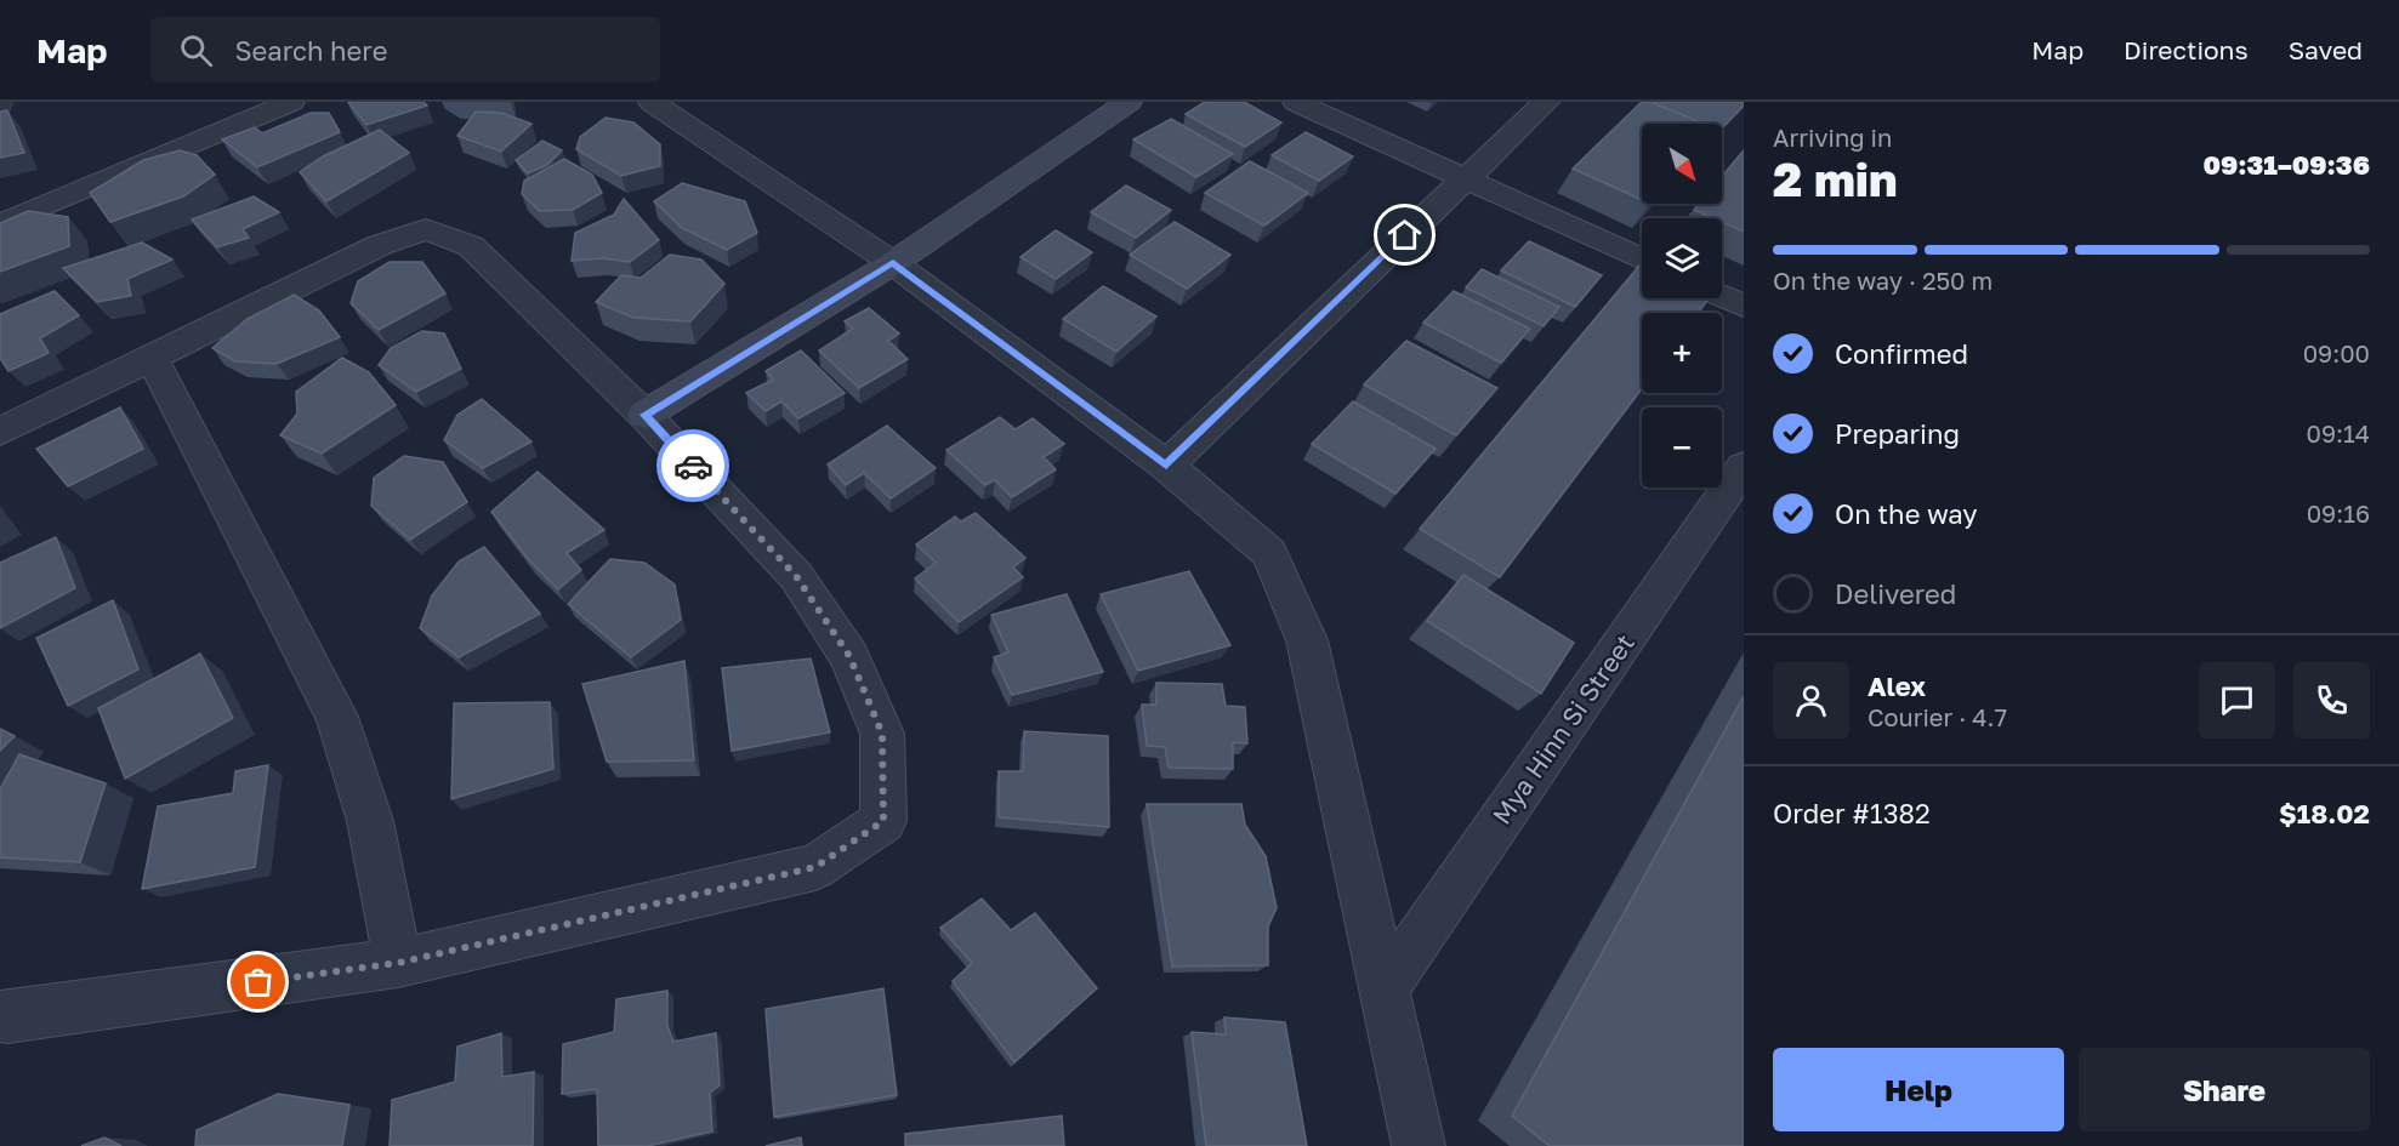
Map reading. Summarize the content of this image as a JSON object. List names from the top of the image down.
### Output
{
  "streets": {
    "street": ["Mya Hinn Si Street"]
  },
  "north": "bottom right",
  "page": {
    "header": "Map",
    "search": "Search here",
    "nav": ["Map", "Directions", "Saved"],
    "heading": ["2 min", "Arriving in", "09:31–09:36"],
    "panel": [
      "Alex",
      "Courier · 4.7",
      "Order #1382",
      "$18.02"
    ],
    "map_buttons": ["+", "−"],
    "bar": "On the way · 250 m",
    "list": [
      ["Confirmed", "09:00"],
      ["Preparing", "09:14"],
      ["On the way", "09:16"],
      "Delivered"
    ],
    "buttons": ["Help", "Share"]
  }
}
